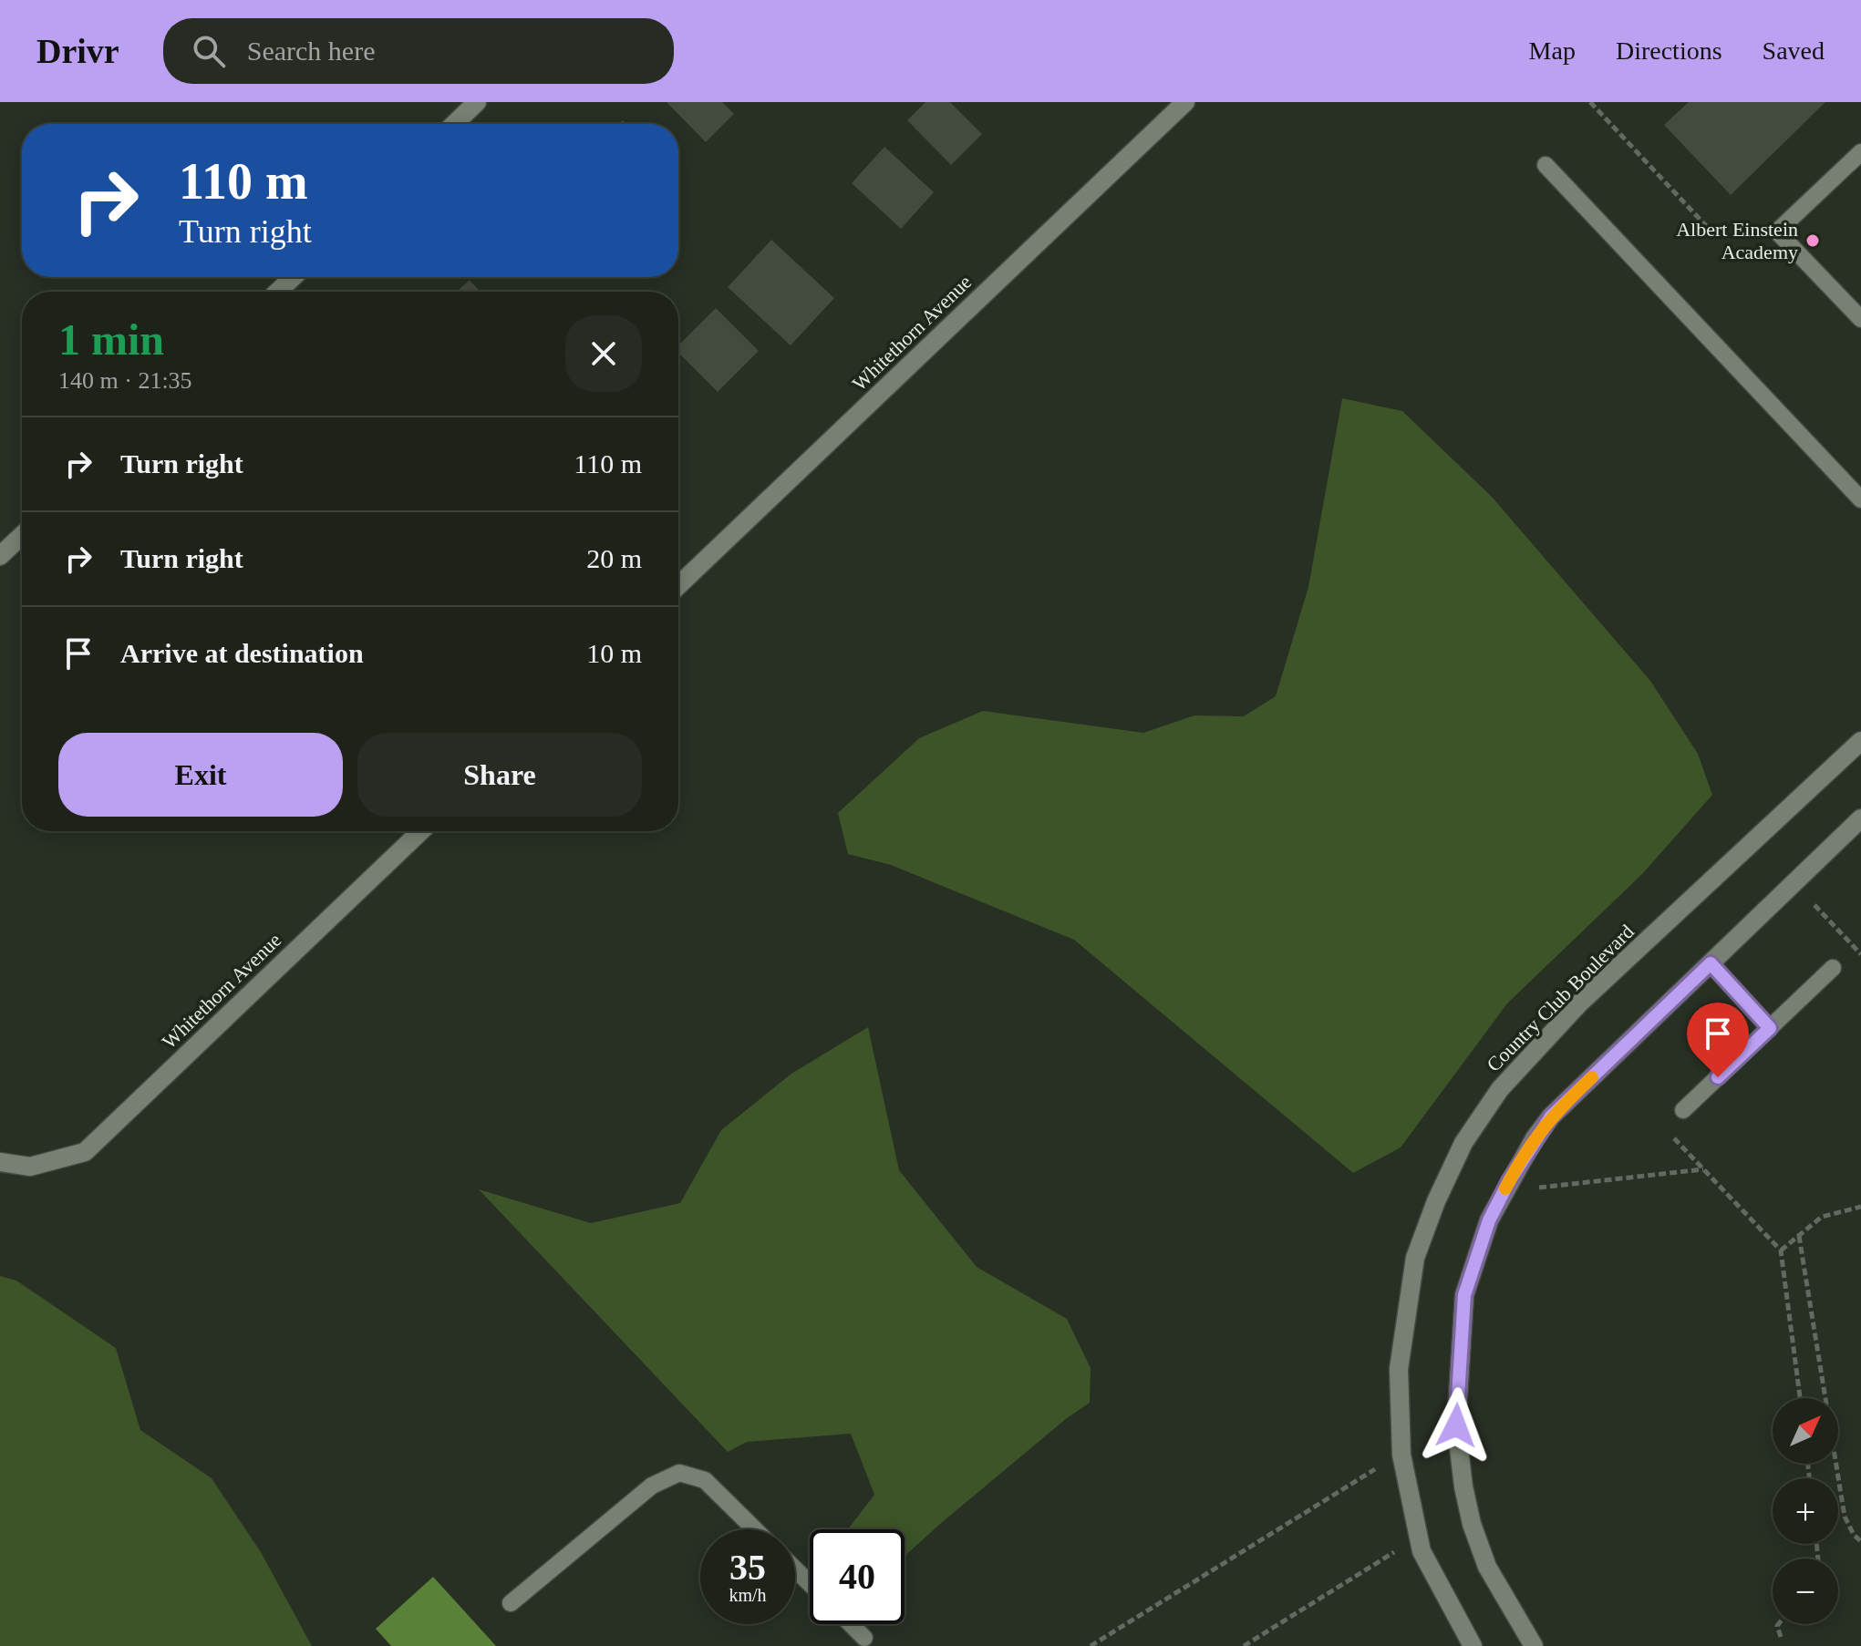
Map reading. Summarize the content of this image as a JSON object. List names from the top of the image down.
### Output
{
  "streets": {
    "street": ["Whitethorn Avenue", "Country Club Boulevard"]
  },
  "places": ["Albert Einstein Academy"],
  "north": "top right",
  "page": {
    "header": "Drivr",
    "search": "Search here",
    "nav": ["Map", "Directions", "Saved"],
    "turn": ["110 m", "Turn right"],
    "heading": ["1 min", "140 m · 21:35"],
    "list": [
      {
        "name": "Turn right",
        "value": "110 m"
      },
      {
        "name": "Turn right",
        "value": "20 m"
      },
      {
        "name": "Arrive at destination",
        "value": "10 m"
      }
    ],
    "buttons": ["Exit", "Share"],
    "map_buttons": ["+", "−"],
    "speed": "35 km/h",
    "limit": "40"
  }
}
